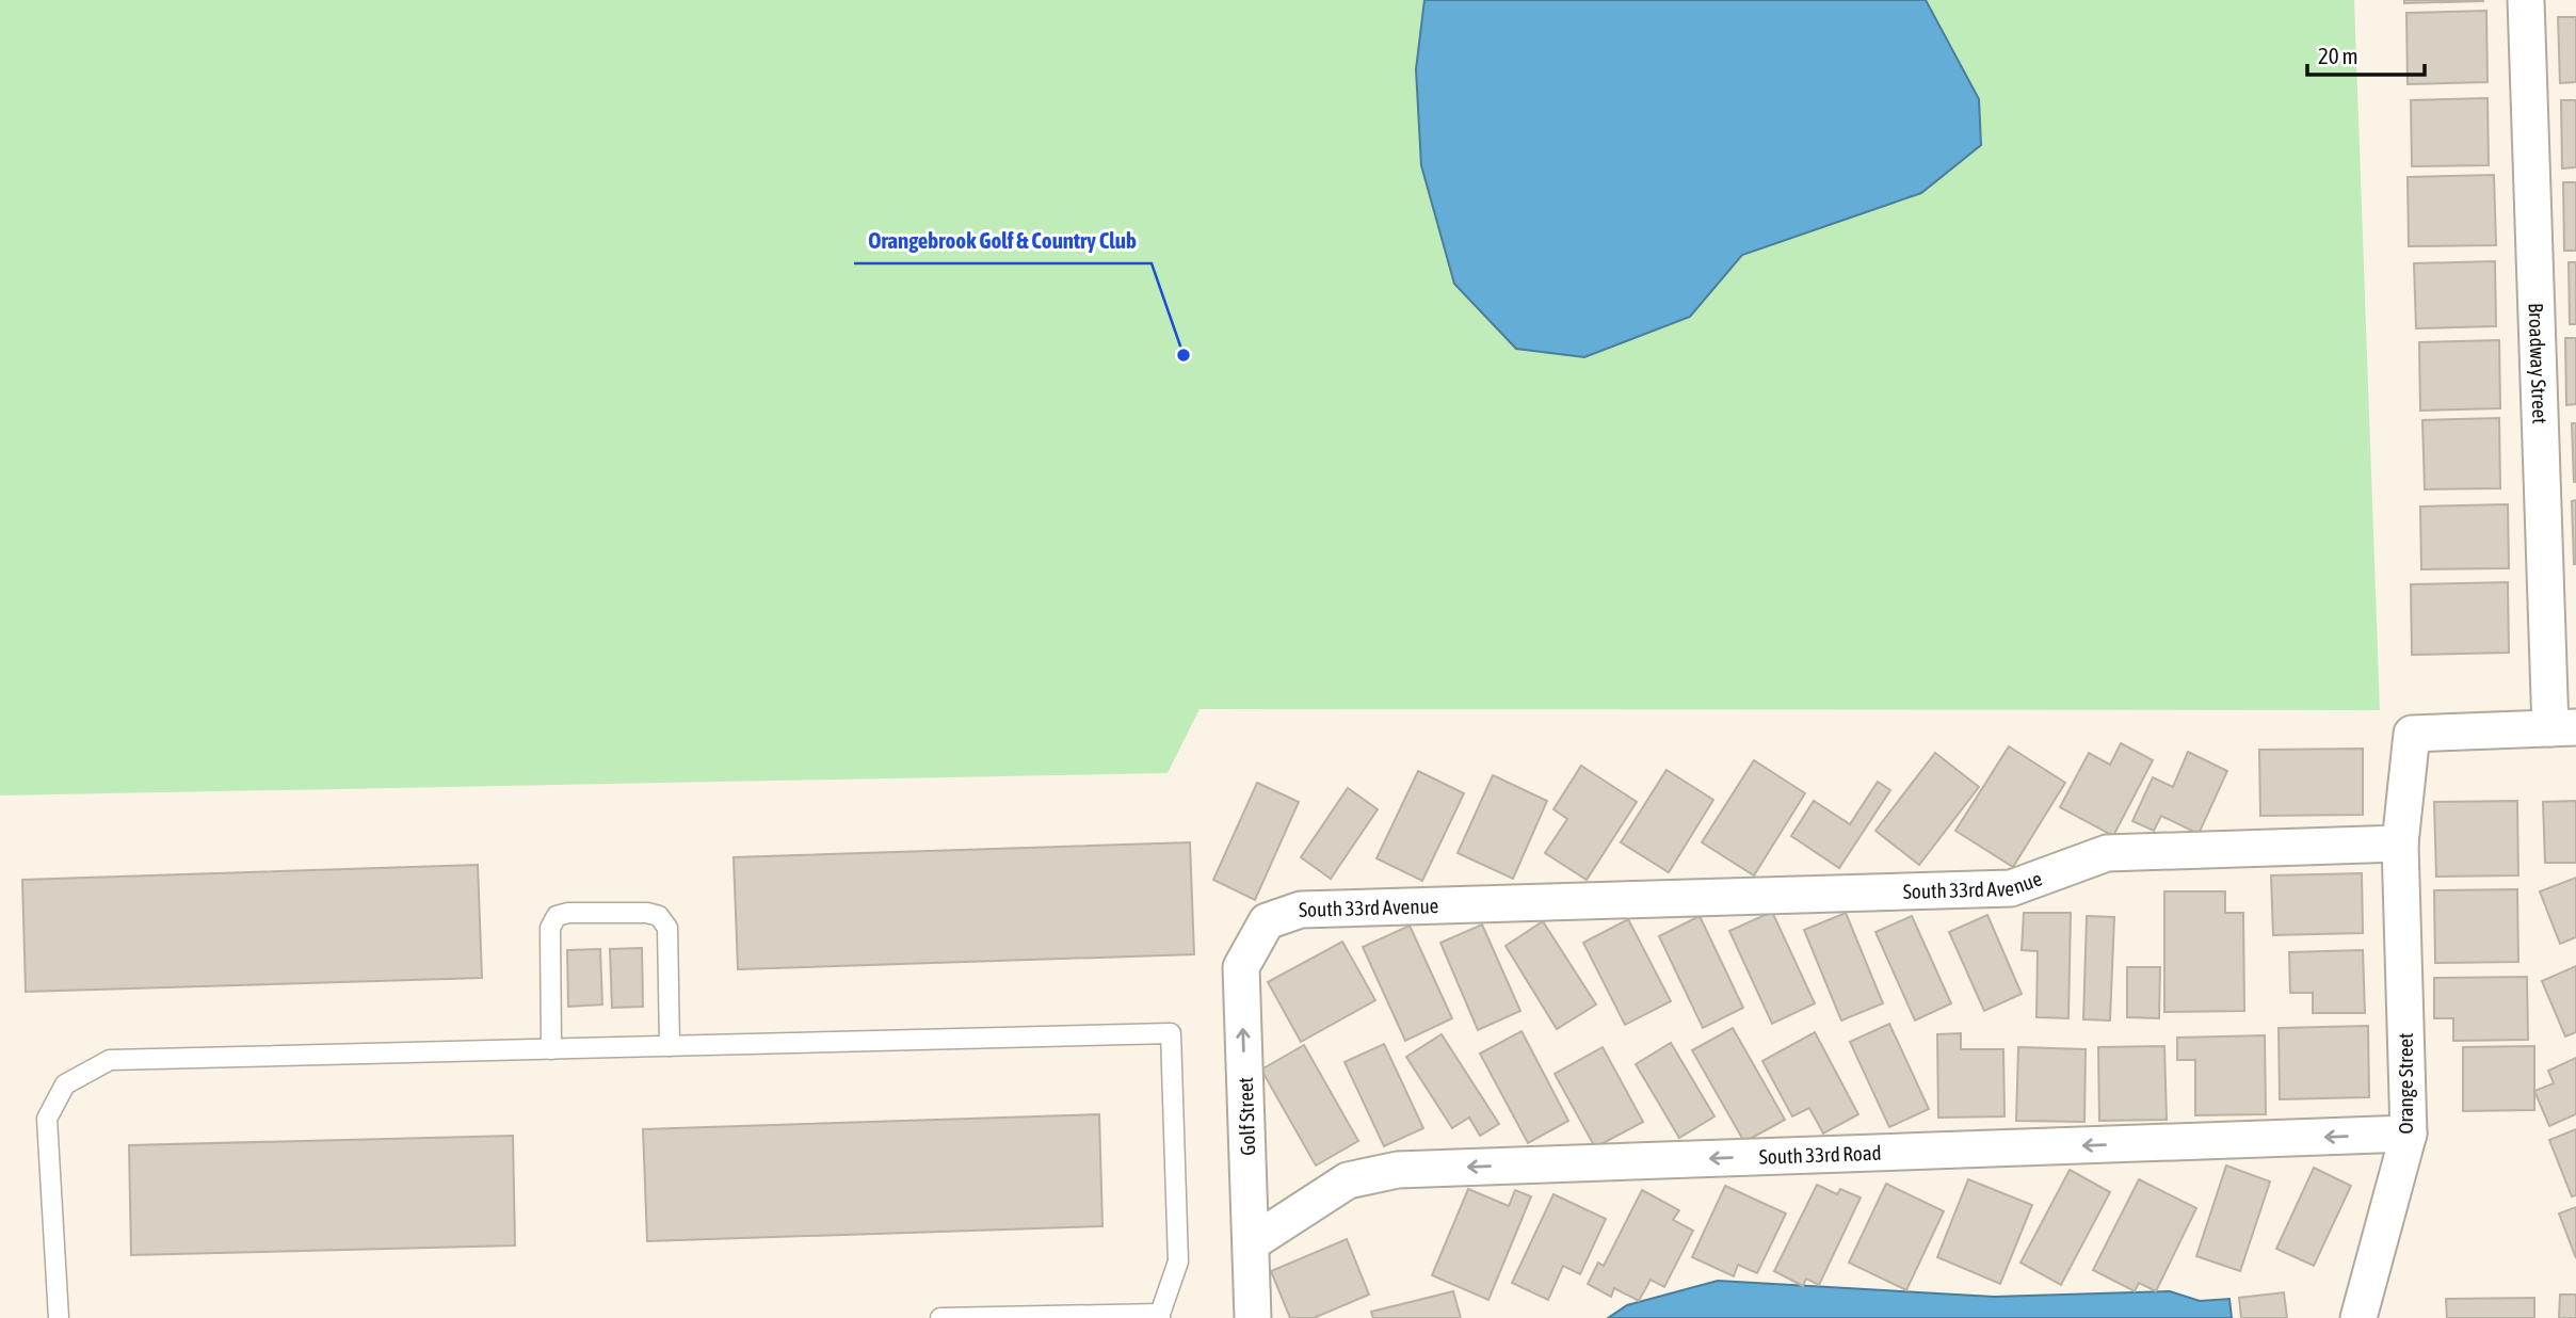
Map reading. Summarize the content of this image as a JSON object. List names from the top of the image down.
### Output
{
  "streets": {
    "street": [
      "Broadway Street",
      "South 33rd Avenue",
      "Orange Street",
      "Golf Street",
      "South 33rd Road"
    ]
  },
  "crossings": [
    ["South 33rd Avenue", "Orange Street"],
    ["South 33rd Avenue", "Golf Street"],
    ["Orange Street", "South 33rd Road"],
    ["Golf Street", "South 33rd Road"]
  ],
  "one_way": ["Golf Street", "South 33rd Road"],
  "places": ["Orangebrook Golf & Country Club"],
  "scale_bar": "20 m"
}
